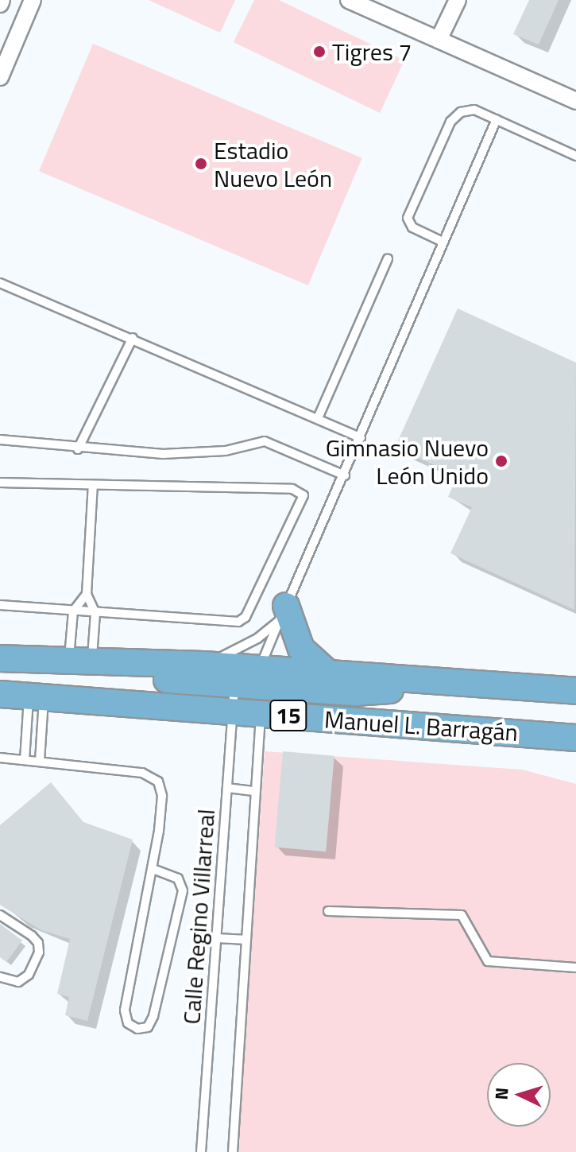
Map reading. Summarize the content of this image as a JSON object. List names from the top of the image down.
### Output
{
  "streets": {
    "highway": ["15", "Manuel L. Barragán"],
    "lane": ["Calle Regino Villarreal"]
  },
  "crossings": [
    ["Manuel L. Barragán", "Calle Regino Villarreal"]
  ],
  "places": ["Tigres 7", "Estadio Nuevo León", "Gimnasio Nuevo León Unido"],
  "north": "left"
}
